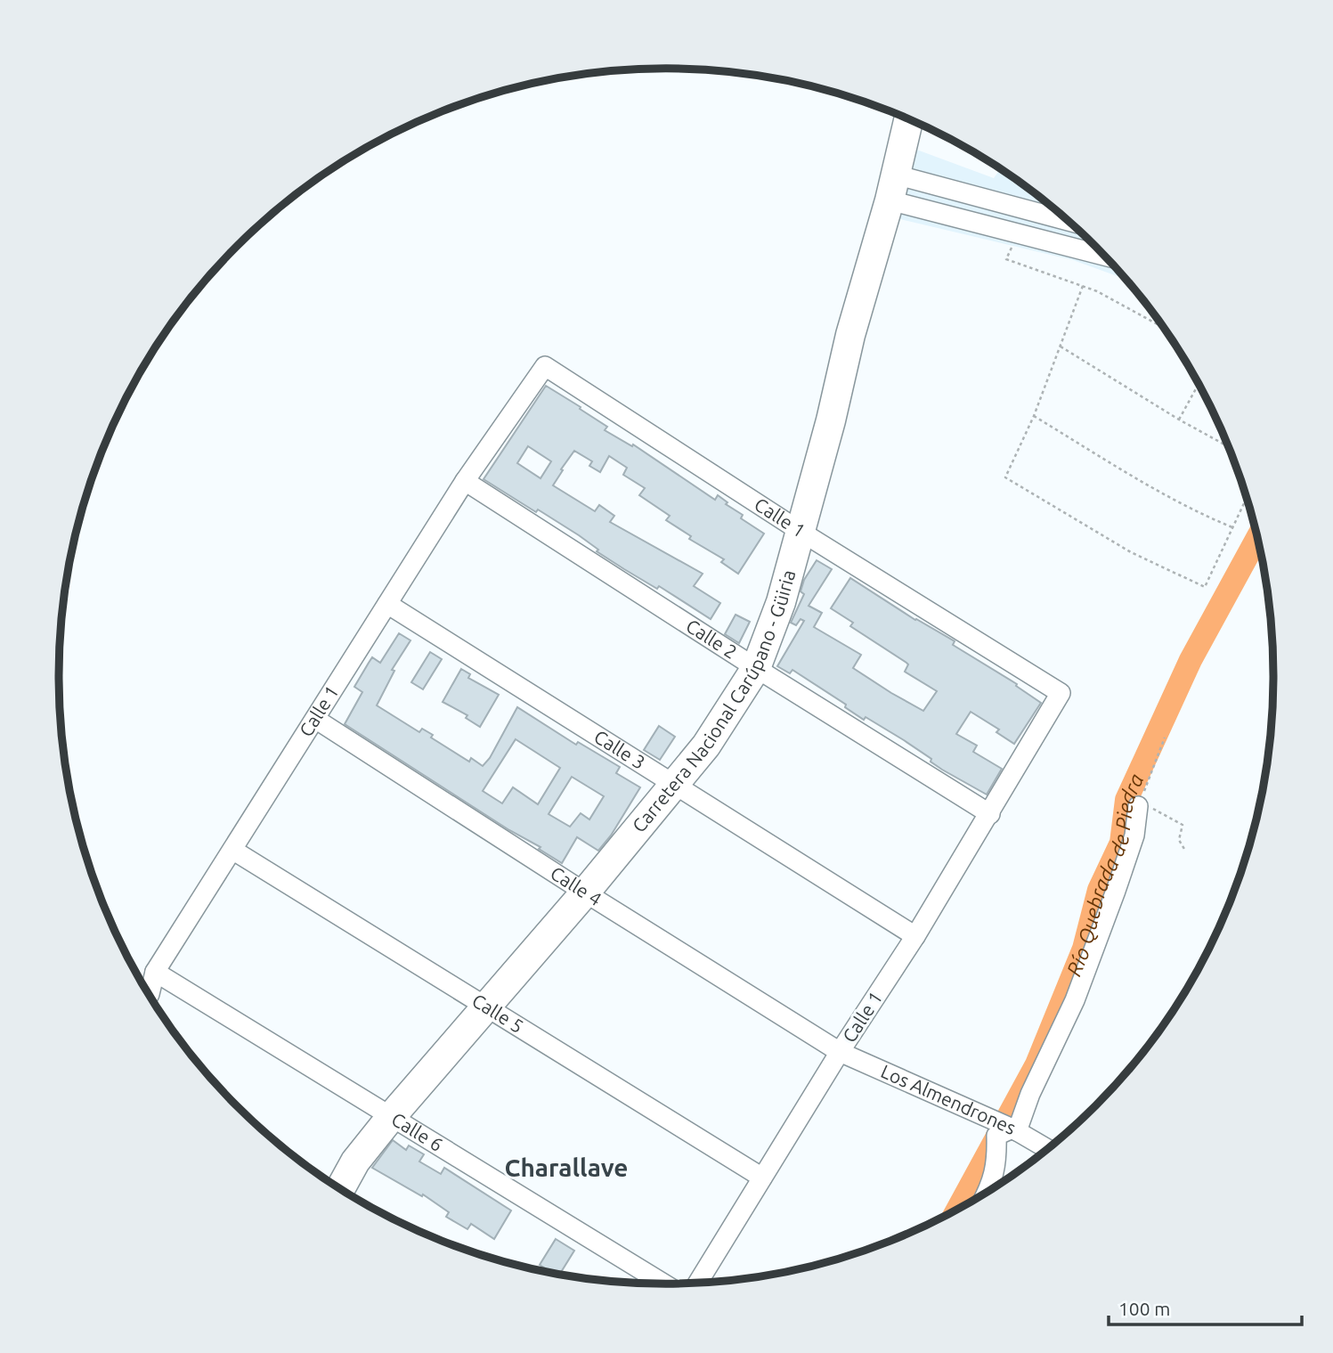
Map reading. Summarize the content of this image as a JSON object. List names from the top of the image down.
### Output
{
  "streets": {
    "highway": ["Carretera Nacional Carúpano - Güiria"],
    "street": [
      "Calle 1",
      "Calle 2",
      "Calle 3",
      "Calle 4",
      "Calle 5",
      "Los Almendrones",
      "Calle 6"
    ]
  },
  "crossings": [
    ["Calle 1", "Calle 2"],
    ["Calle 1", "Carretera Nacional Carúpano - Güiria"],
    ["Calle 1", "Calle 3"],
    ["Calle 1", "Calle 4"],
    ["Calle 1", "Calle 5"],
    ["Calle 1", "Los Almendrones"],
    ["Calle 1", "Calle 6"],
    ["Calle 2", "Carretera Nacional Carúpano - Güiria"],
    ["Carretera Nacional Carúpano - Güiria", "Calle 3"],
    ["Carretera Nacional Carúpano - Güiria", "Calle 4"],
    ["Carretera Nacional Carúpano - Güiria", "Calle 5"],
    ["Carretera Nacional Carúpano - Güiria", "Calle 6"],
    ["Calle 4", "Los Almendrones"]
  ],
  "districts": ["Charallave"],
  "water": ["Río Quebrada de Piedra"],
  "scale_bar": "100 m"
}
